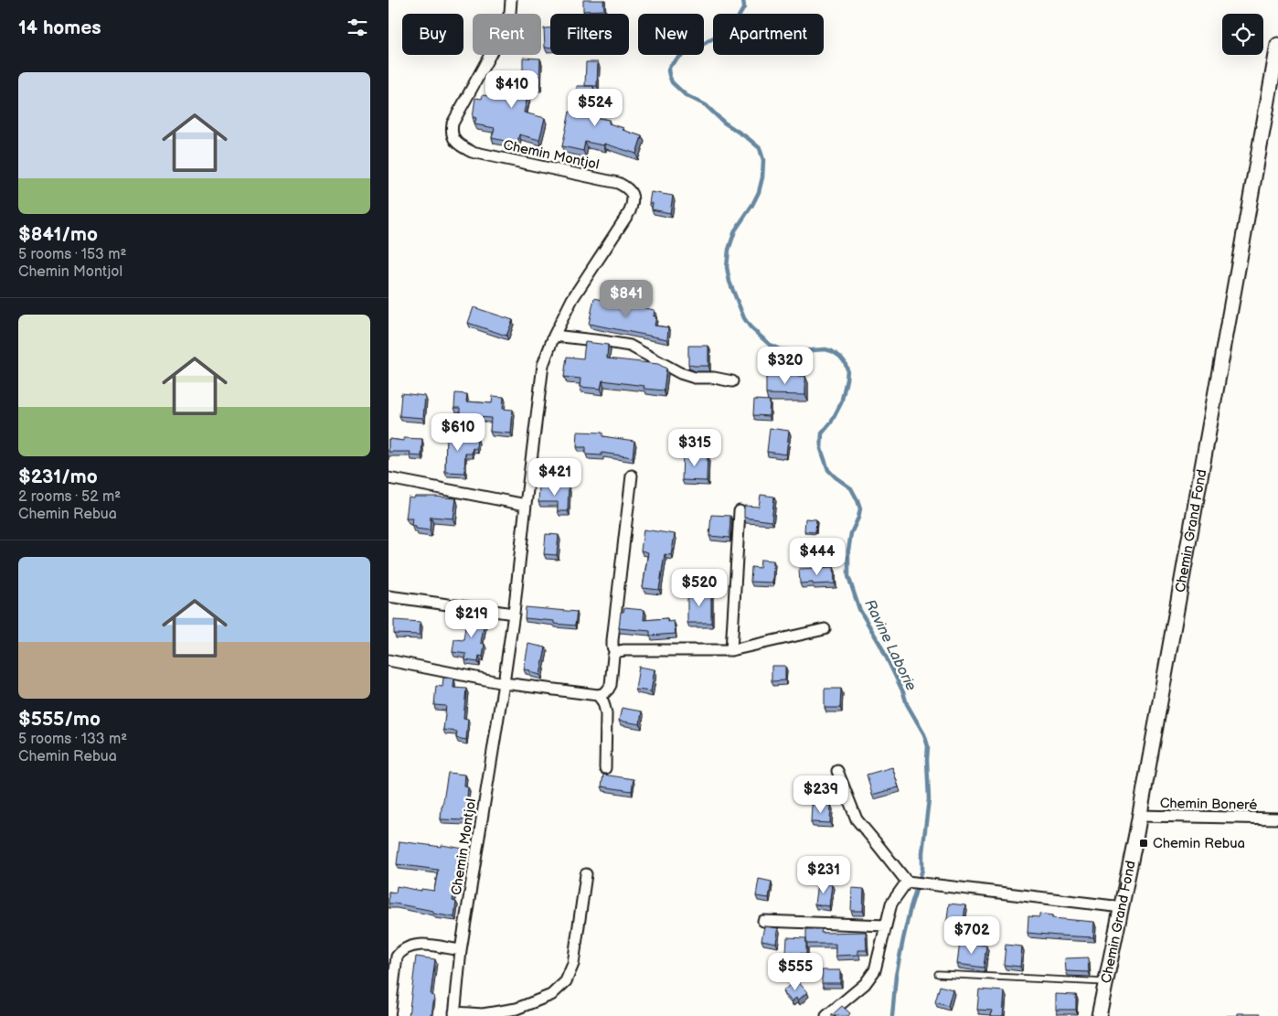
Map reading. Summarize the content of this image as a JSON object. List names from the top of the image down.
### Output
{
  "streets": {
    "street": ["Chemin Montjol", "Chemin Grand Fond", "Chemin Boneré"]
  },
  "crossings": [
    ["Chemin Grand Fond", "Chemin Boneré"]
  ],
  "water": ["Ravine Laborie"],
  "places": {
    "transit": ["Chemin Rebua"]
  },
  "page": {
    "heading": "14 homes",
    "chip": [
      "Buy",
      "Rent",
      "Filters",
      "New",
      "Apartment"
    ],
    "list": [
      {
        "name": "$841/mo",
        "note": "5 rooms · 153 m² · Chemin Montjol"
      },
      {
        "name": "$231/mo",
        "note": "2 rooms · 52 m² · Chemin Rebua"
      },
      {
        "name": "$555/mo",
        "note": "5 rooms · 133 m² · Chemin Rebua"
      }
    ],
    "price": [
      "$410",
      "$524",
      "$841",
      "$320",
      "$610",
      "$315",
      "$421",
      "$444",
      "$520",
      "$219",
      "$239",
      "$231",
      "$702",
      "$555"
    ]
  }
}
